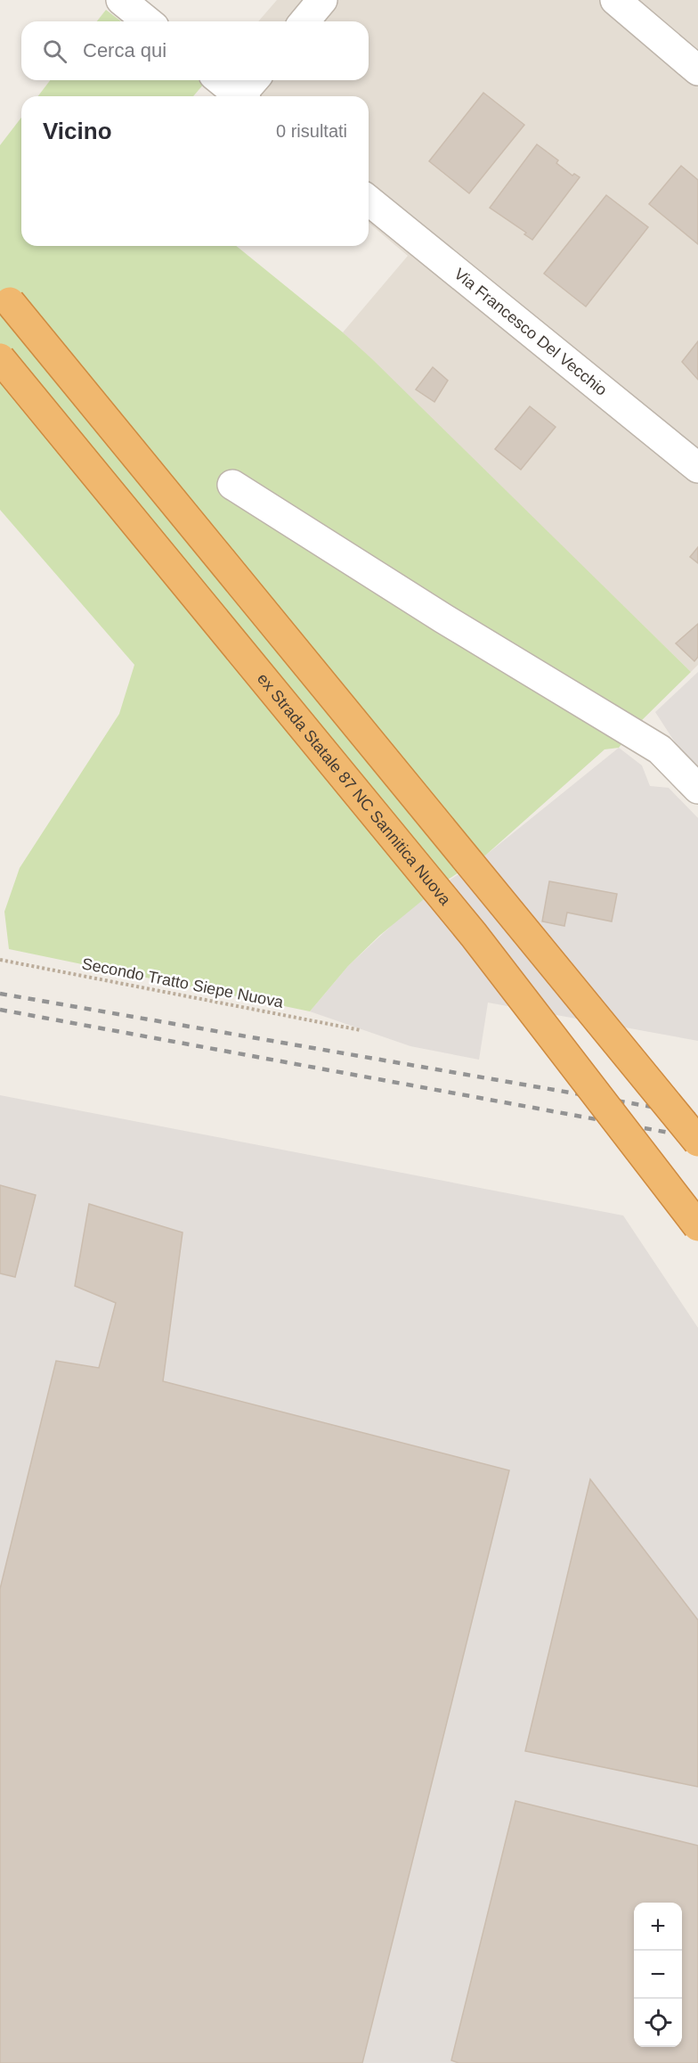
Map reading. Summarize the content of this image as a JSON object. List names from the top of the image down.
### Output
{
  "streets": {
    "highway": ["ex Strada Statale 87 NC Sannitica Nuova"],
    "street": ["Via Francesco Del Vecchio"],
    "path": ["Secondo Tratto Siepe Nuova"]
  },
  "page": {
    "search": "Cerca qui",
    "heading": ["Vicino", "0 risultati"],
    "map_buttons": ["+", "−"]
  }
}
